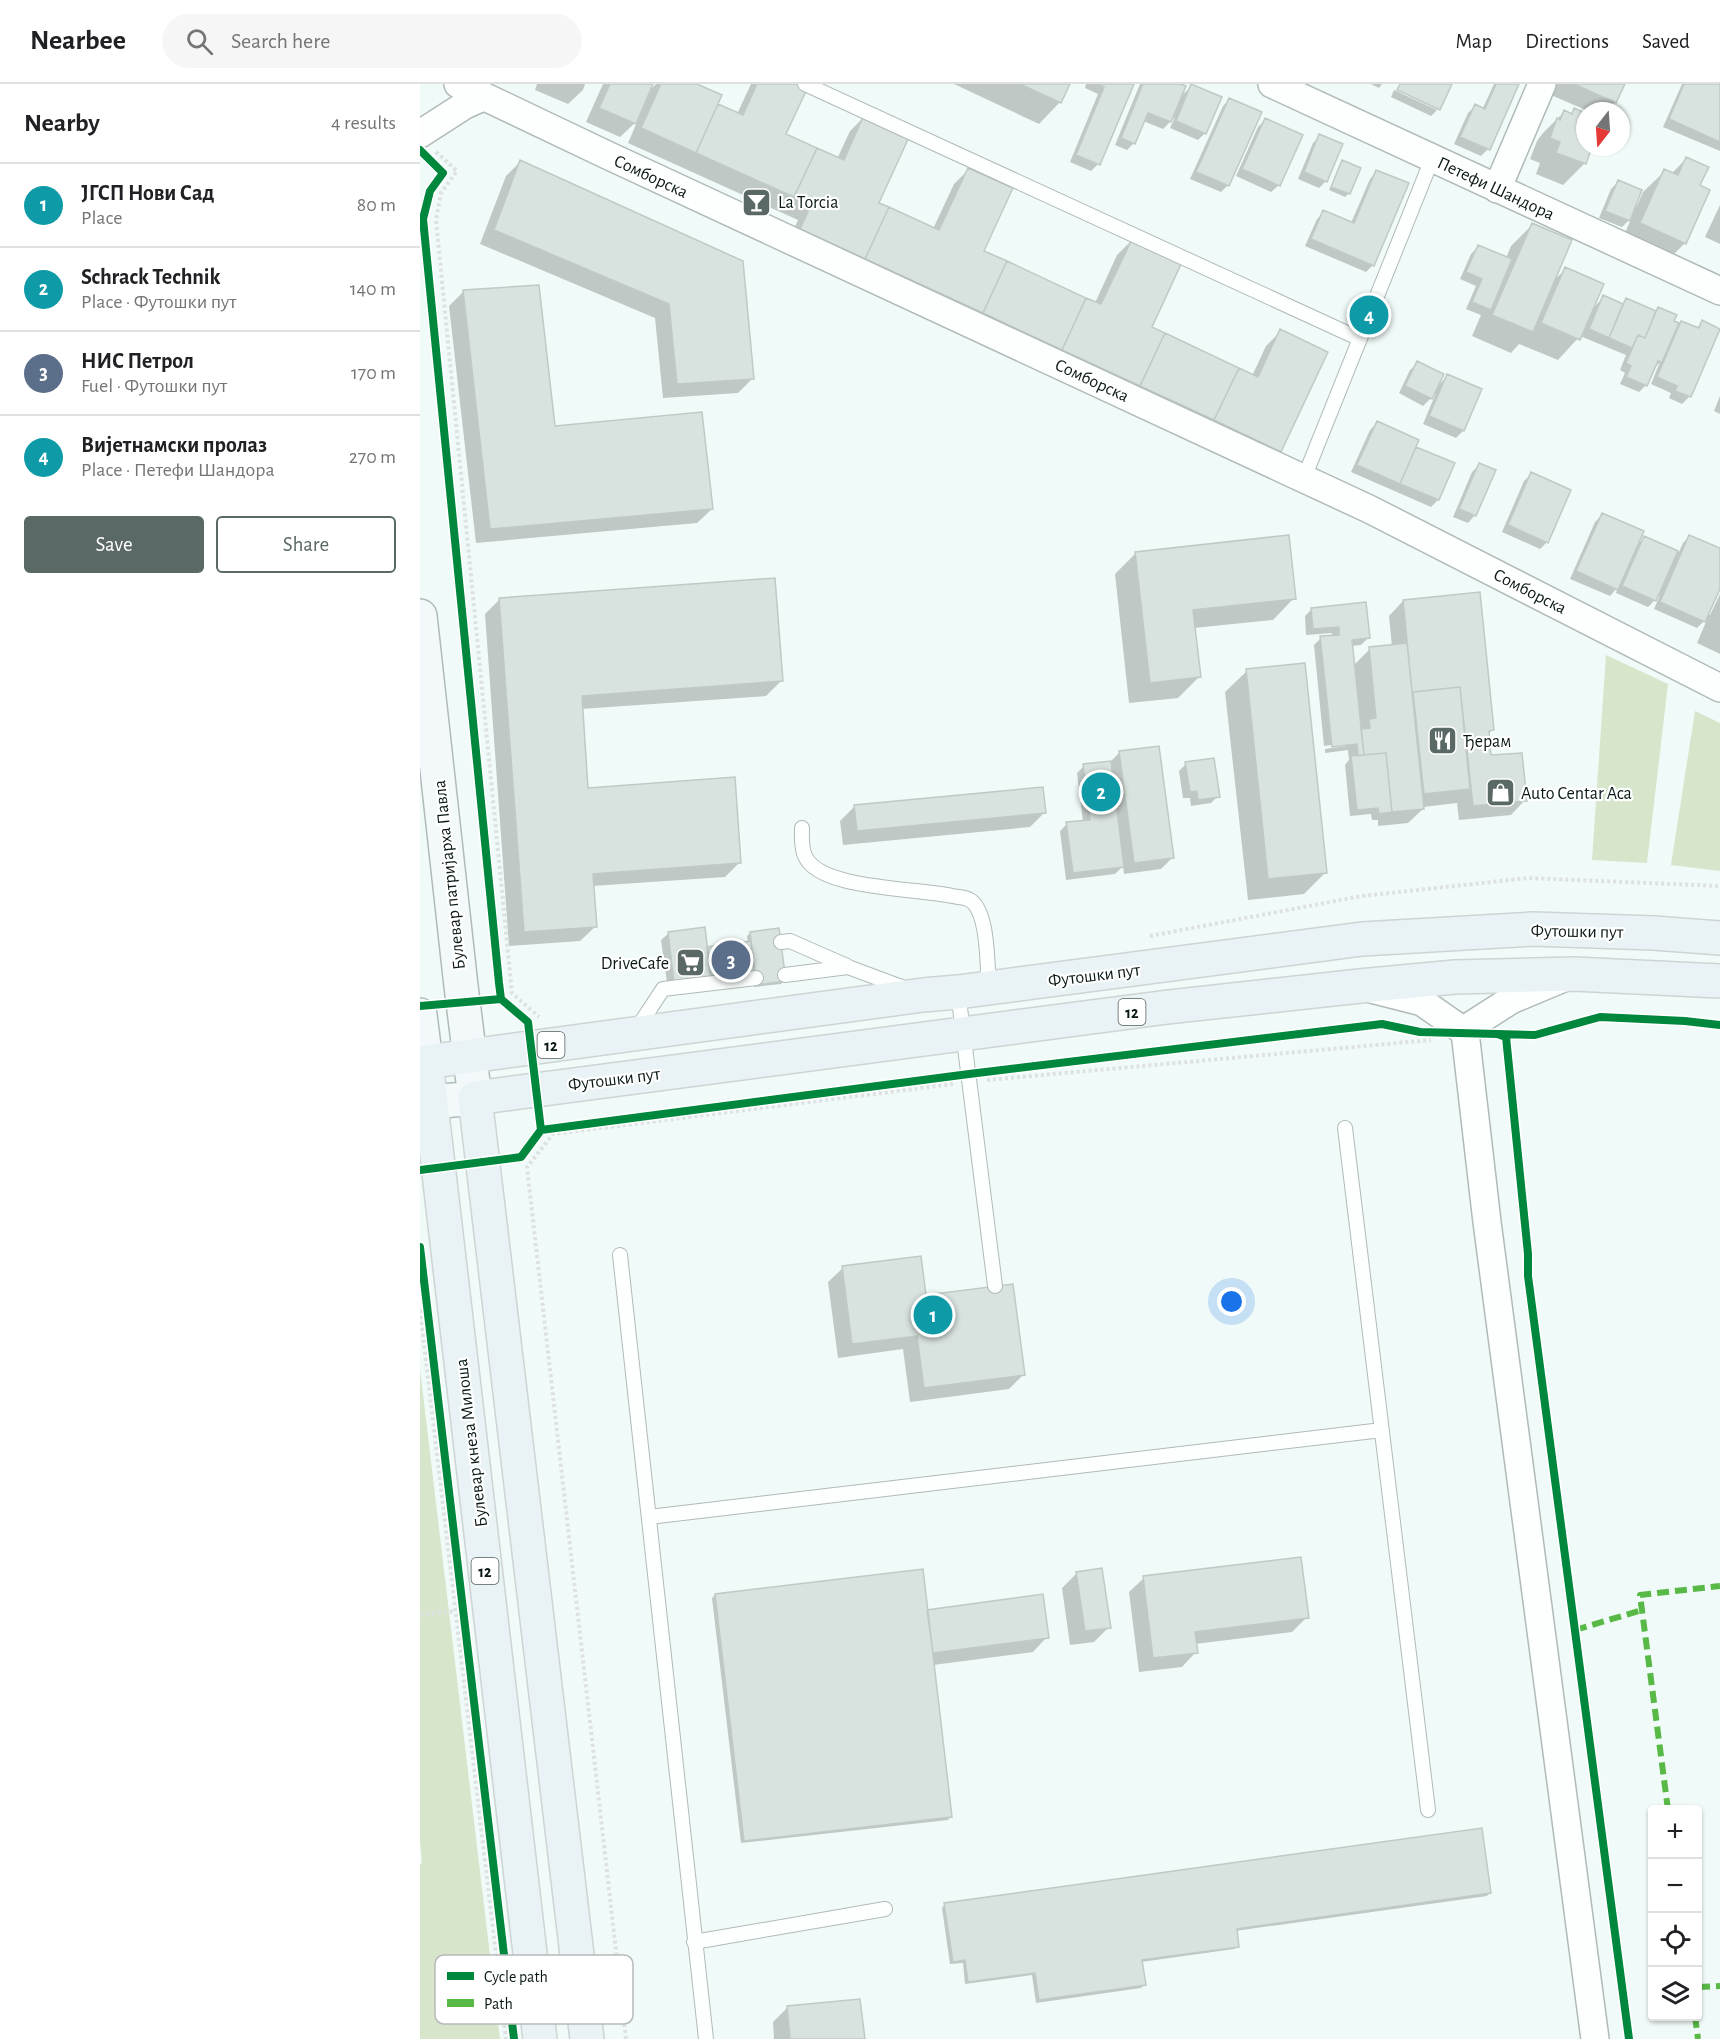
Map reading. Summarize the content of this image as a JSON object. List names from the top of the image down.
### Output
{
  "streets": {
    "main road": [
      "Булевар патријарха Павла",
      "Футошки пут",
      "12",
      "Булевар кнеза Милоша"
    ],
    "street": ["Сомборска", "Петефи Шандора"]
  },
  "crossings": [
    ["Булевар патријарха Павла", "Футошки пут"],
    ["Булевар патријарха Павла", "12"],
    ["Футошки пут", "12"],
    ["12", "Булевар кнеза Милоша"]
  ],
  "places": {
    "bar": ["La Torcia"],
    "restaurant": ["Ђерам"],
    "shop": ["Auto Centar Aca"],
    "supermarket": ["DriveCafe"]
  },
  "legend": ["Cycle path", "Path"],
  "north": "bottom",
  "page": {
    "header": "Nearbee",
    "search": "Search here",
    "nav": ["Map", "Directions", "Saved"],
    "heading": ["Nearby", "4 results"],
    "list": [
      {
        "mark": "1",
        "name": "ЈГСП Нови Сад",
        "note": "Place",
        "value": "80 m"
      },
      {
        "mark": "2",
        "name": "Schrack Technik",
        "note": "Place · Футошки пут",
        "value": "140 m"
      },
      {
        "mark": "3",
        "name": "НИС Петрол",
        "note": "Fuel · Футошки пут",
        "value": "170 m"
      },
      {
        "mark": "4",
        "name": "Вијетнамски пролаз",
        "note": "Place · Петефи Шандора",
        "value": "270 m"
      }
    ],
    "pins": [
      "4",
      "2",
      "3",
      "1"
    ],
    "buttons": ["Save", "Share"],
    "map_buttons": ["+", "−"]
  }
}
